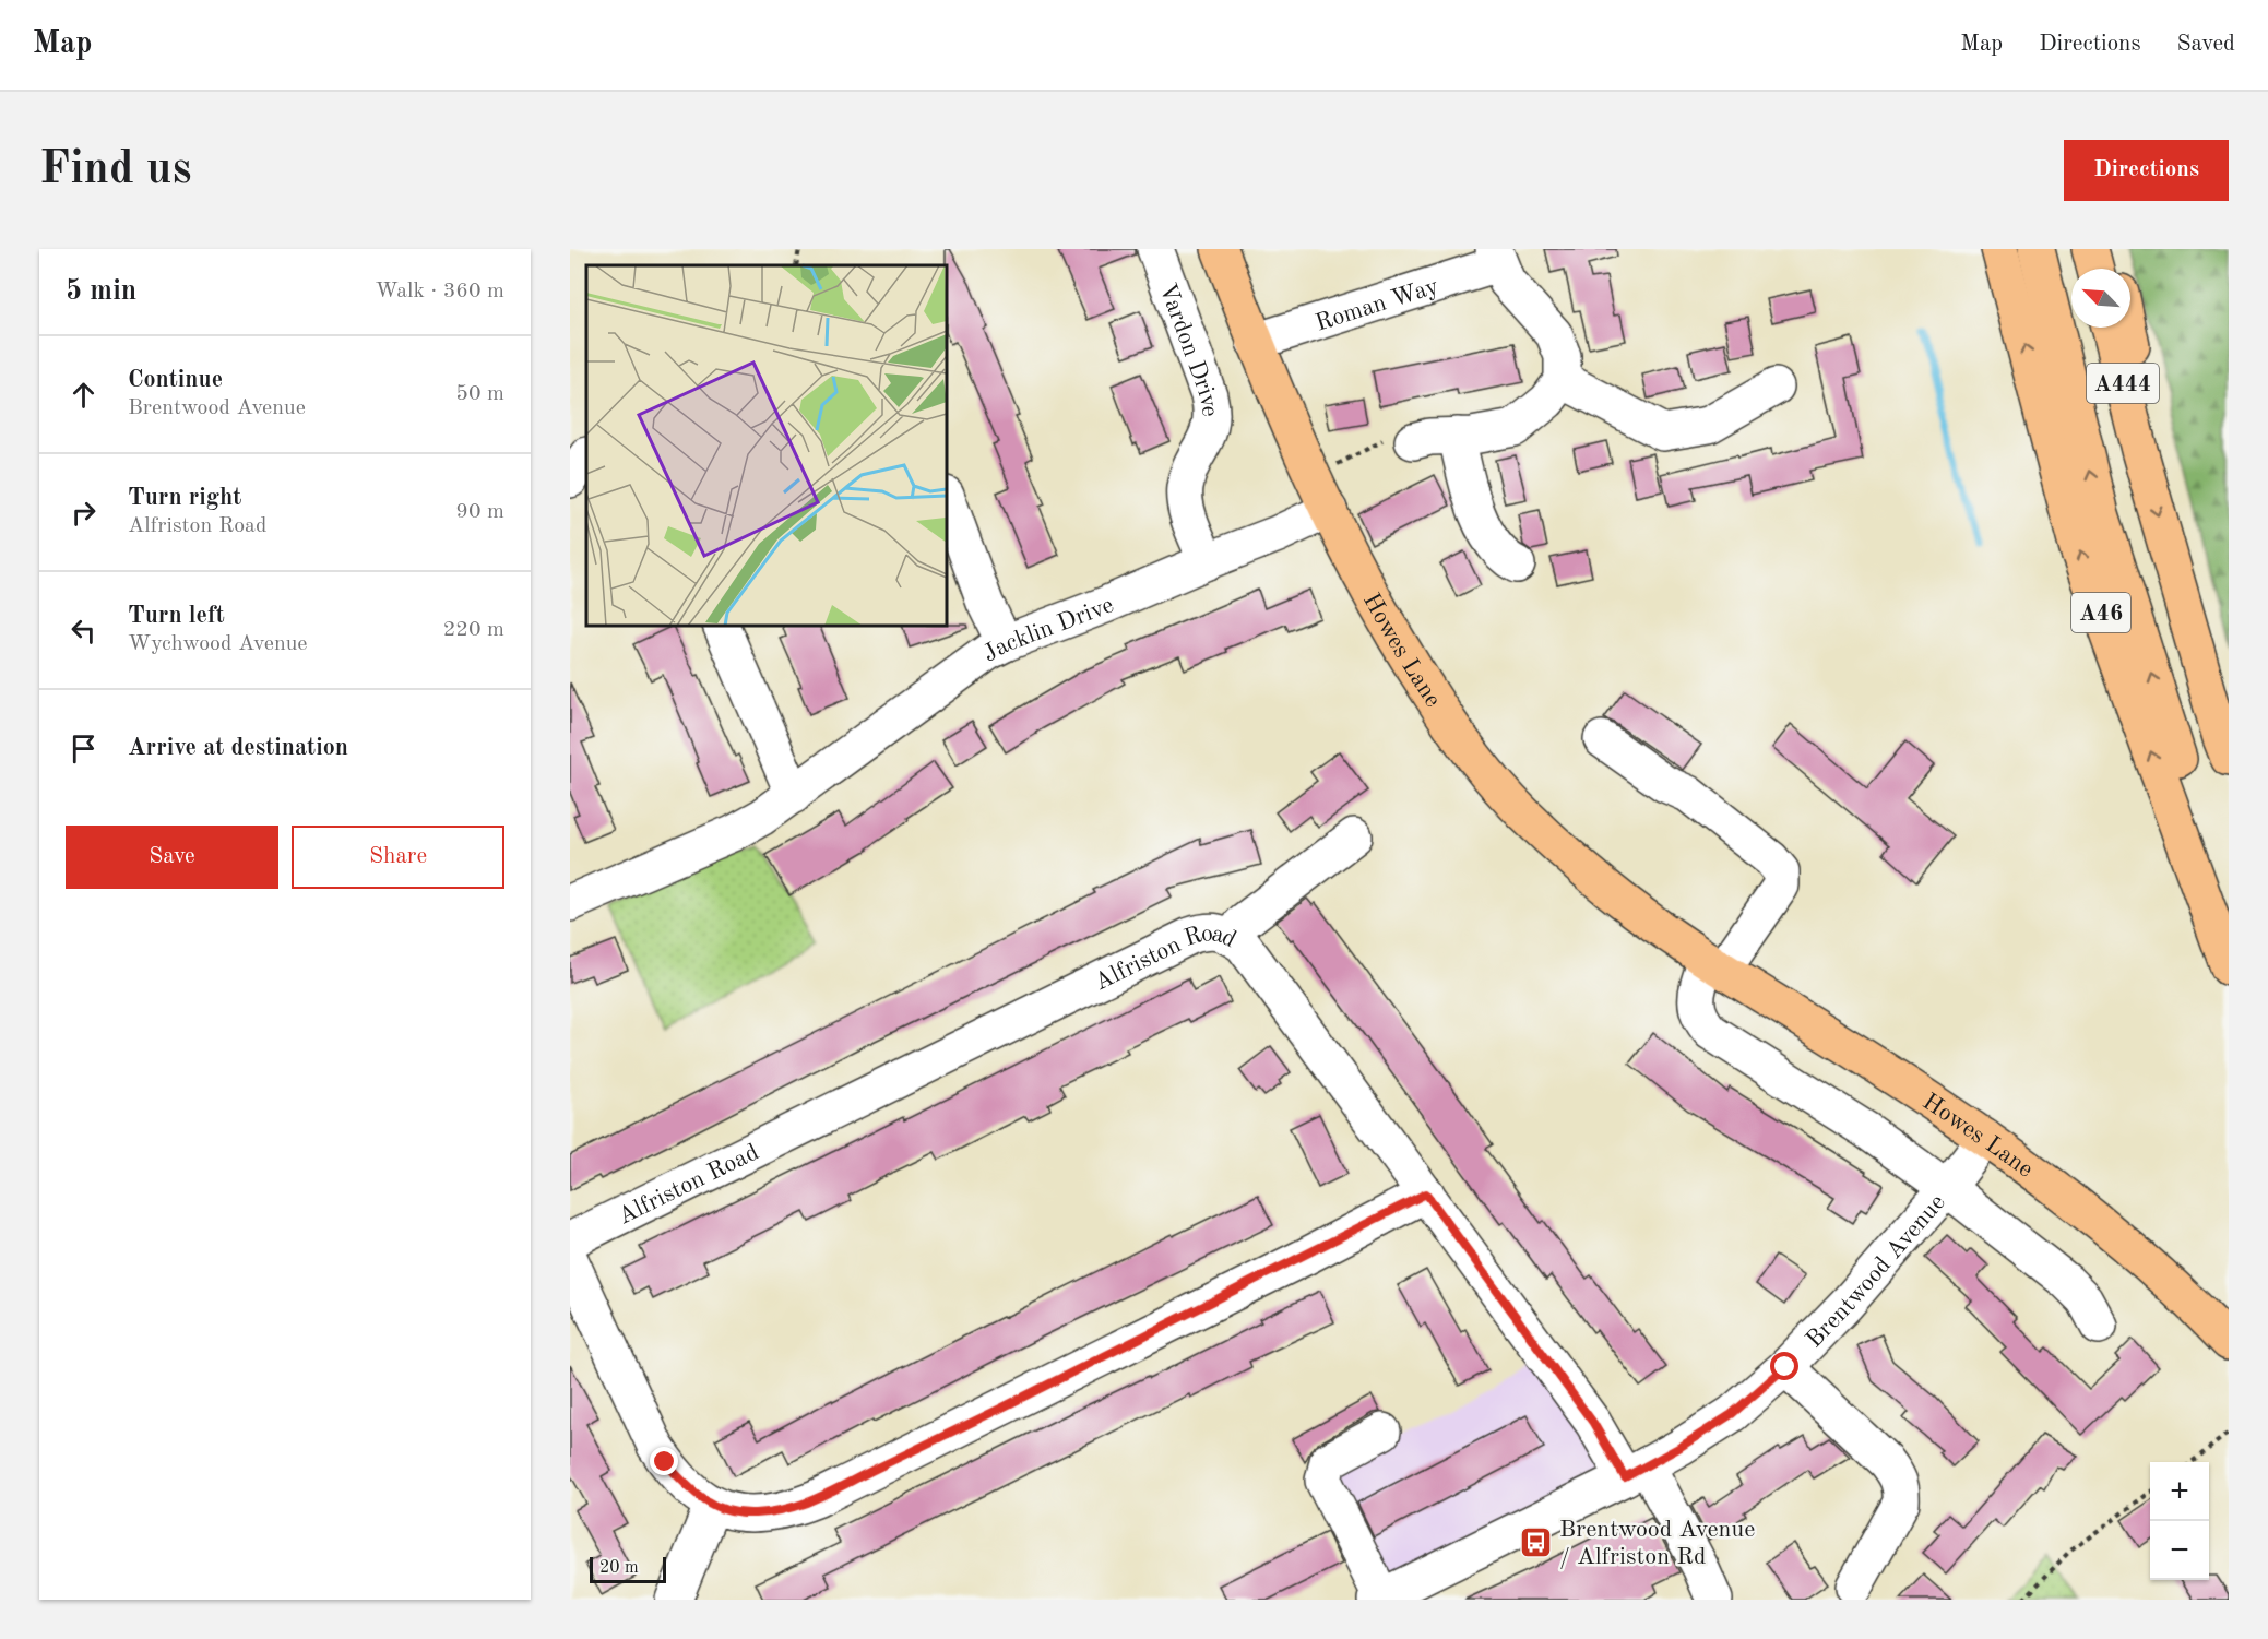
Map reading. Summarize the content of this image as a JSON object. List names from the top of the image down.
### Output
{
  "streets": {
    "main road": ["A444", "A46", "Howes Lane"],
    "street": [
      "Roman Way",
      "Vardon Drive",
      "Jacklin Drive",
      "Alfriston Road",
      "Brentwood Avenue"
    ]
  },
  "crossings": [
    ["Roman Way", "Howes Lane"],
    ["Vardon Drive", "Jacklin Drive"],
    ["Jacklin Drive", "Howes Lane"],
    ["Howes Lane", "Brentwood Avenue"],
    ["Alfriston Road", "Brentwood Avenue"]
  ],
  "places": {
    "bus stop": ["Brentwood Avenue / Alfriston Rd"]
  },
  "scale_bar": "20 m",
  "north": "top left",
  "page": {
    "header": "Map",
    "nav": ["Map", "Directions", "Saved"],
    "buttons": [
      "Directions",
      ["Save", "Share"]
    ],
    "title": "Find us",
    "heading": ["5 min", "Walk · 360 m"],
    "list": [
      ["Continue", "Brentwood Avenue", "50 m"],
      ["Turn right", "Alfriston Road", "90 m"],
      ["Turn left", "Wychwood Avenue", "220 m"],
      "Arrive at destination"
    ],
    "map_buttons": ["+", "−"],
    "scale": "20 m"
  }
}
